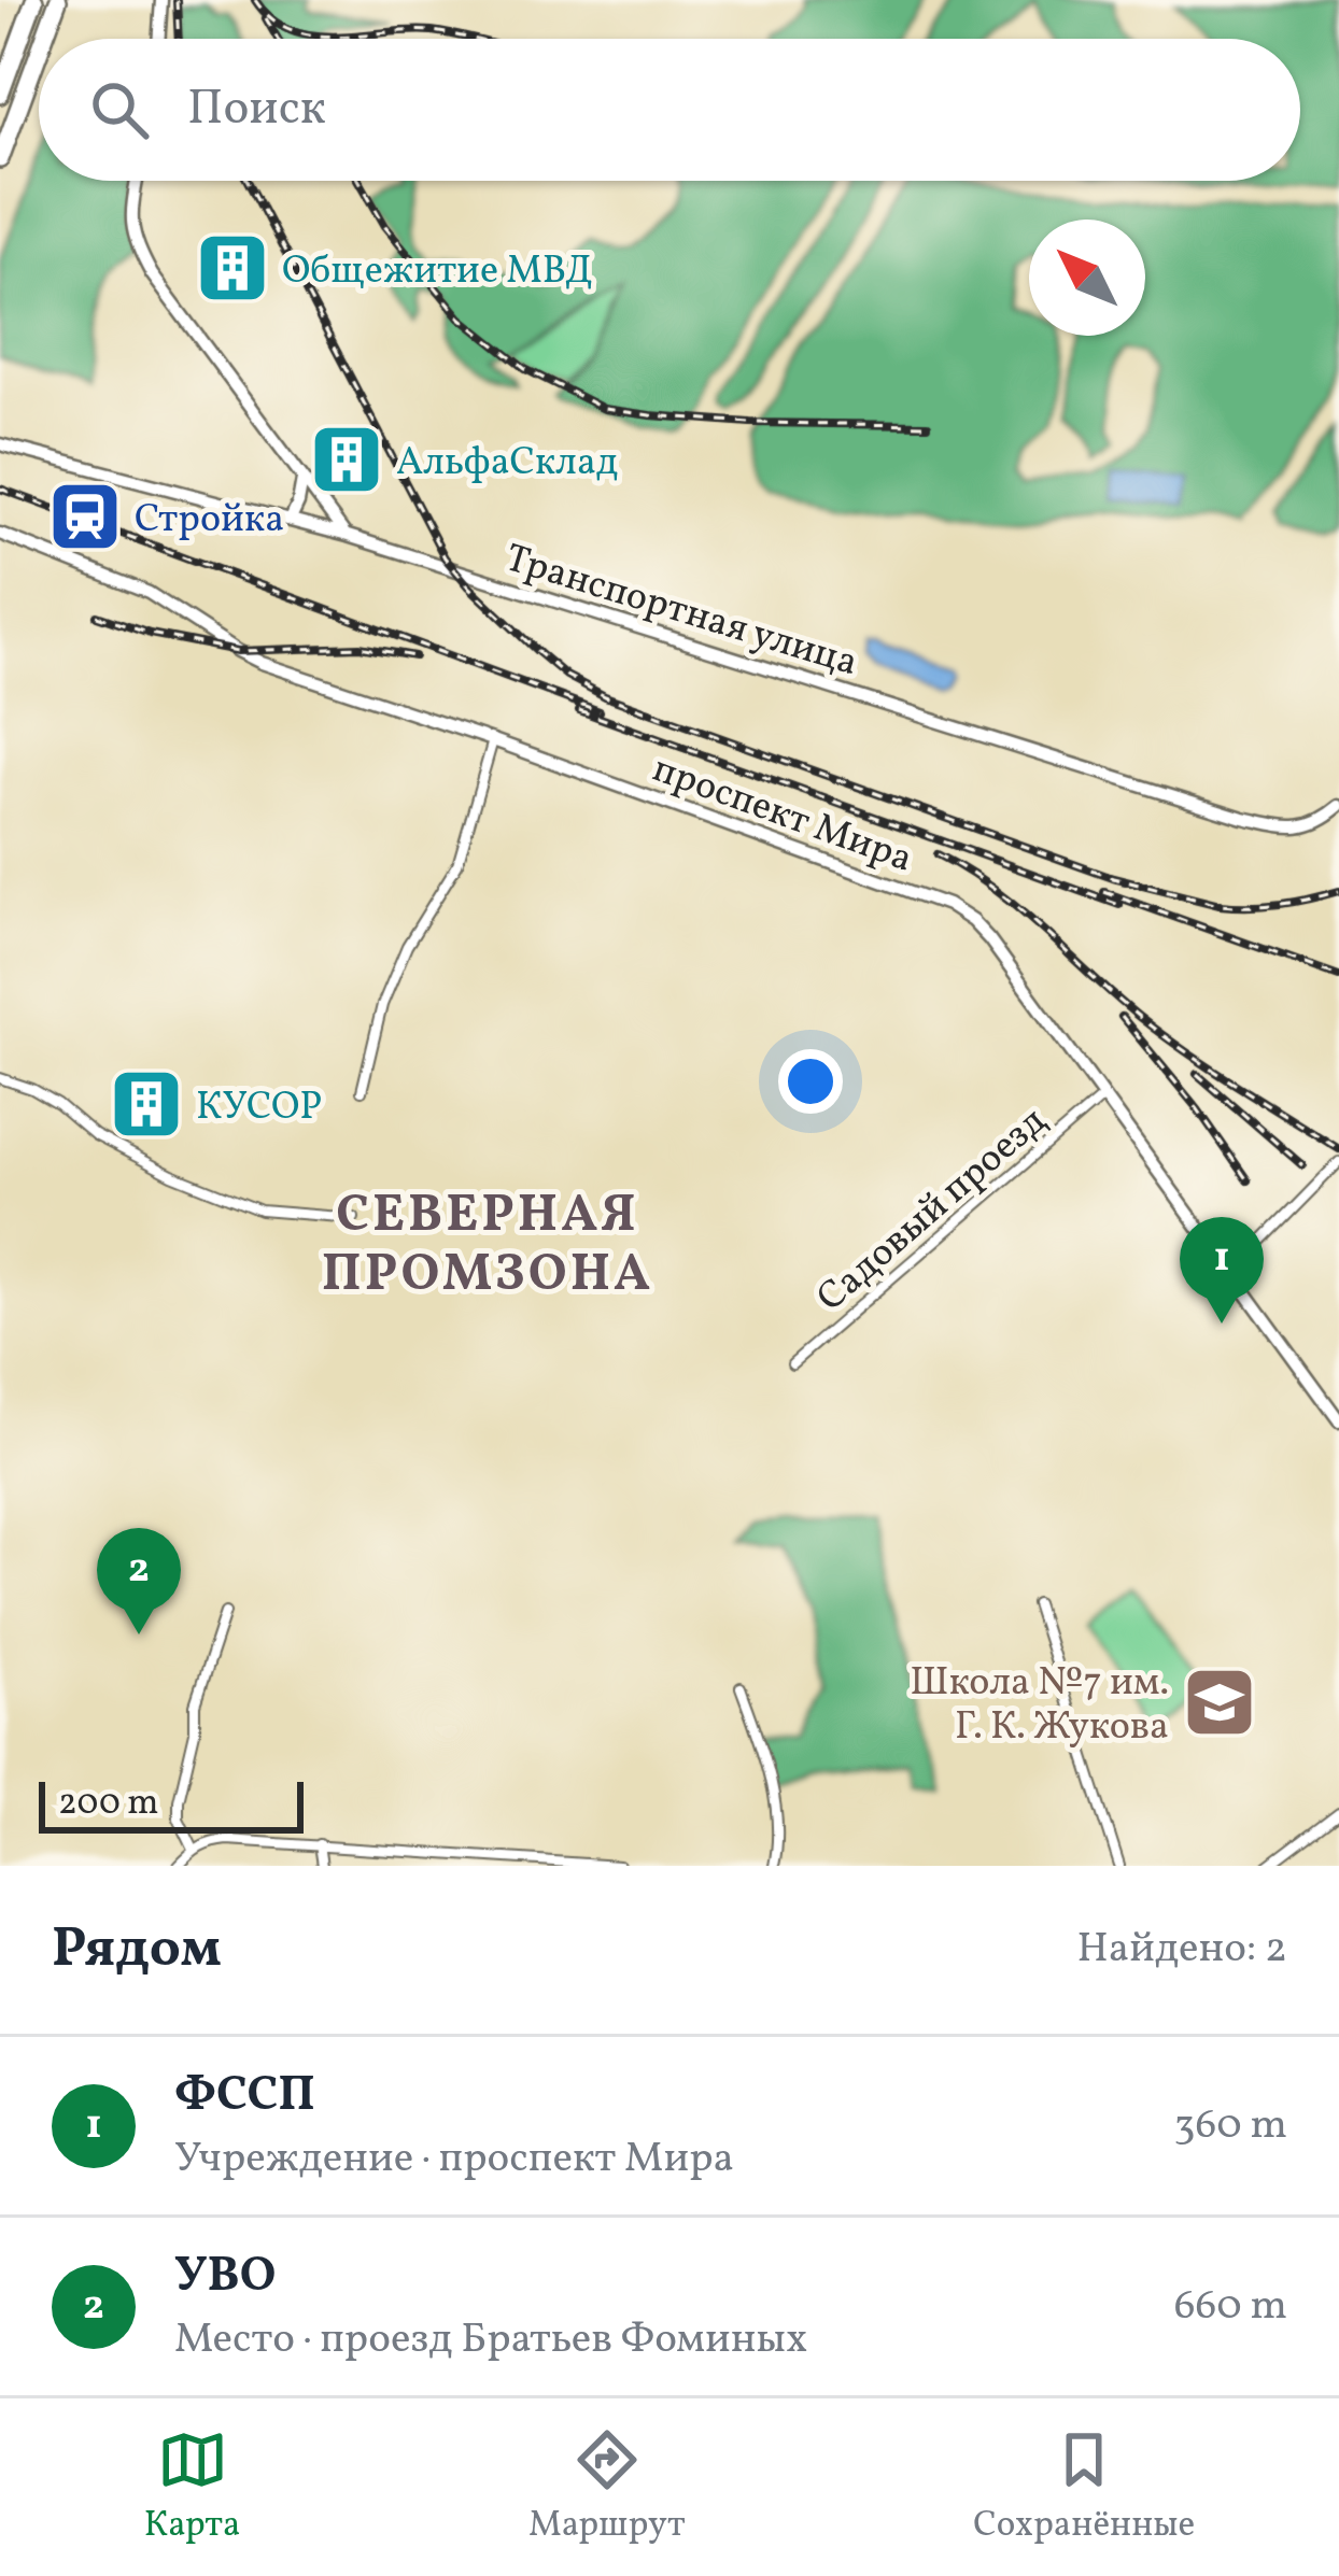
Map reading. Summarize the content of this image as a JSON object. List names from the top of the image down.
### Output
{
  "streets": {
    "street": ["Транспортная улица", "проспект Мира", "Садовый проезд"]
  },
  "crossings": [
    ["проспект Мира", "Садовый проезд"]
  ],
  "districts": ["СЕВЕРНАЯ ПРОМЗОНА"],
  "places": {
    "building": ["Общежитие МВД", "АльфаСклад", "КУСОР"],
    "station": ["Стройка"],
    "school or university": ["Школа №7 им. Г. К. Жукова"]
  },
  "scale_bar": "200 m",
  "north": "top left",
  "page": {
    "search": "Поиск",
    "pins": ["1", "2"],
    "scale": "200 m",
    "heading": ["Рядом", "Найдено: 2"],
    "list": [
      {
        "mark": "1",
        "name": "ФССП",
        "note": "Учреждение · проспект Мира",
        "value": "360 m"
      },
      {
        "mark": "2",
        "name": "УВО",
        "note": "Место · проезд Братьев Фоминых",
        "value": "660 m"
      }
    ],
    "nav": ["Карта", "Маршрут", "Сохранённые"]
  }
}
